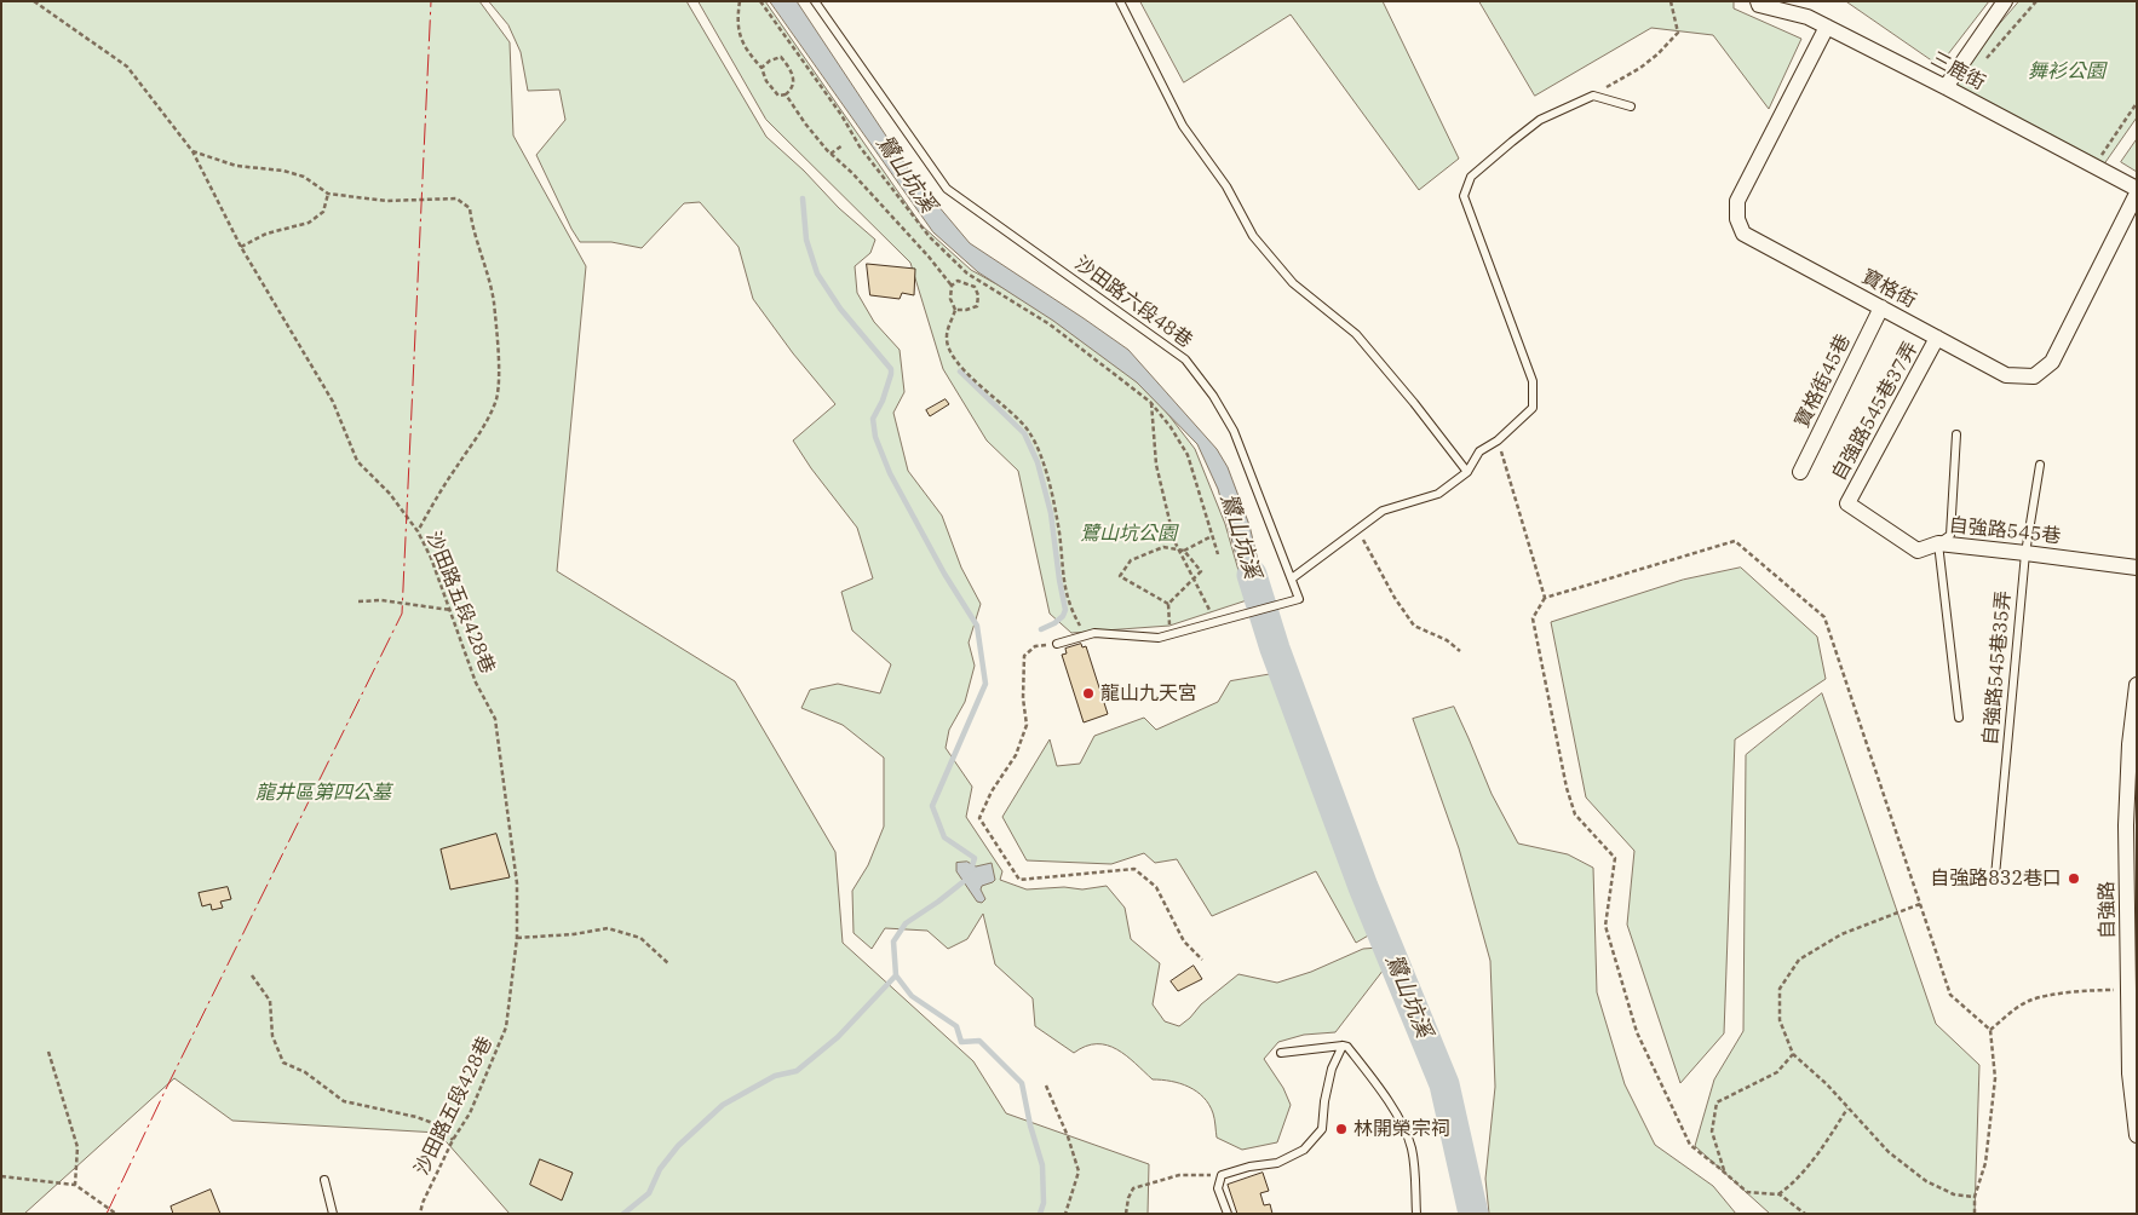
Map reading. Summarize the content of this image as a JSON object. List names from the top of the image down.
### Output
{
  "streets": {
    "street": [
      "三鹿街",
      "寶格街",
      "寶格街45巷",
      "自強路545巷37弄",
      "自強路545巷",
      "自強路"
    ],
    "lane": ["沙田路六段48巷", "自強路545巷35弄"],
    "path": ["沙田路五段428巷"]
  },
  "crossings": [
    ["三鹿街", "寶格街"],
    ["寶格街", "寶格街45巷"],
    ["寶格街", "自強路545巷37弄"],
    ["自強路545巷37弄", "自強路545巷"],
    ["自強路545巷", "自強路545巷35弄"]
  ],
  "water": ["鷺山坑溪"],
  "parks": ["舞衫公園", "鷺山坑公園", "龍井區第四公墓"],
  "places": ["龍山九天宮", "自強路832巷口", "林開榮宗祠"]
}
